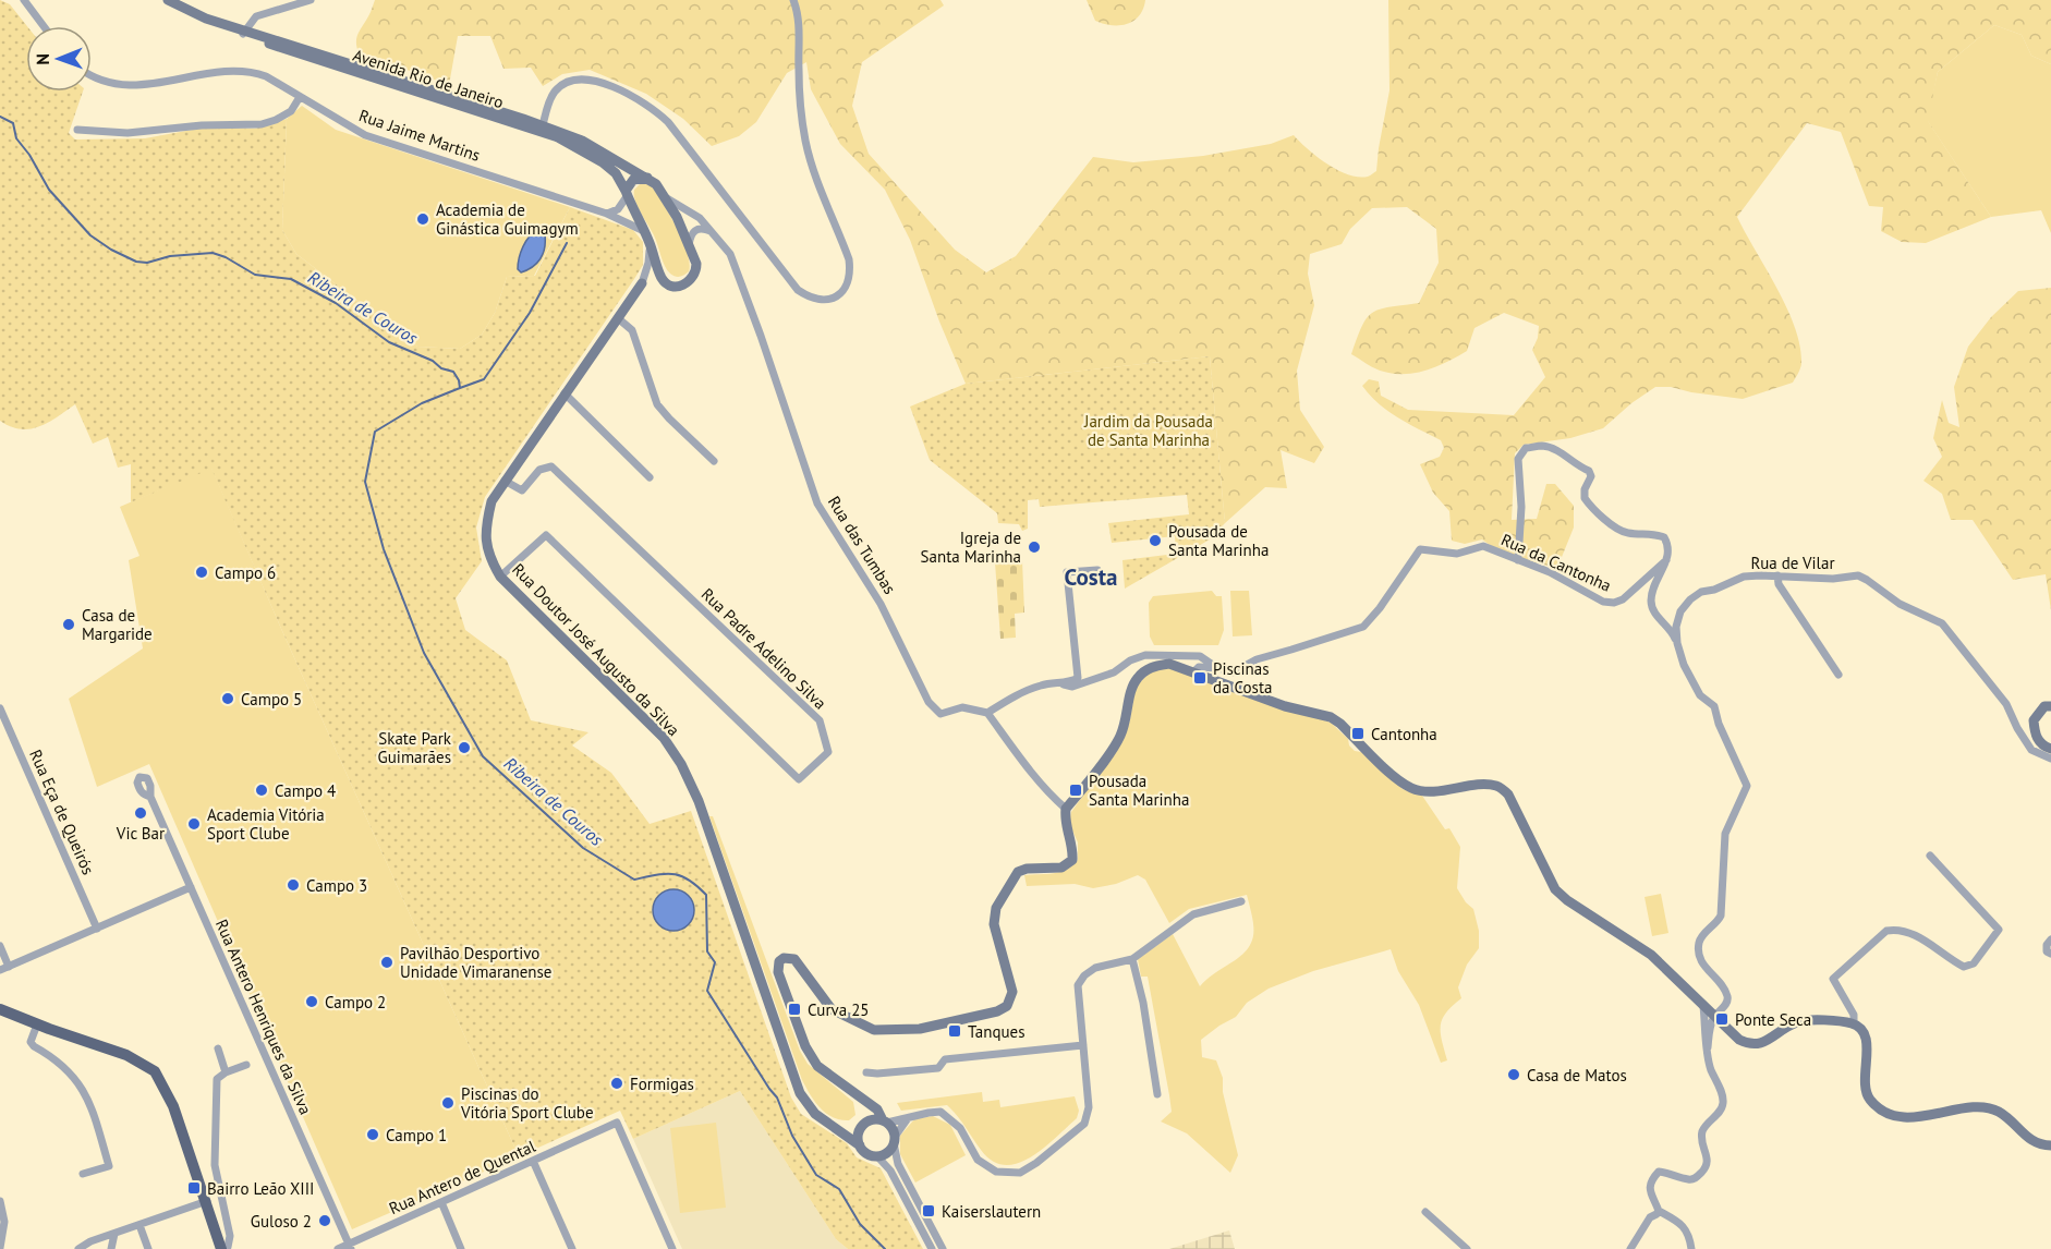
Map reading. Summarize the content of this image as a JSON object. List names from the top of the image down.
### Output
{
  "streets": {
    "street": [
      "Avenida Rio de Janeiro",
      "Rua Jaime Martins",
      "Rua das Tumbas",
      "Rua da Cantonha",
      "Rua de Vilar",
      "Rua Padre Adelino Silva",
      "Rua Doutor José Augusto da Silva",
      "Rua Eça de Queirós",
      "Rua Antero Henriques da Silva",
      "Rua Antero de Quental"
    ]
  },
  "crossings": [
    ["Avenida Rio de Janeiro", "Rua Jaime Martins"],
    ["Rua Padre Adelino Silva", "Rua Doutor José Augusto da Silva"],
    ["Rua Antero Henriques da Silva", "Rua Antero de Quental"]
  ],
  "districts": ["Costa"],
  "water": ["Ribeira de Couros"],
  "parks": ["Jardim da Pousada de Santa Marinha"],
  "places": {
    "other": [
      "Academia de Ginástica Guimagym",
      "Pousada de Santa Marinha",
      "Igreja de Santa Marinha",
      "Campo 6",
      "Casa de Margaride",
      "Campo 5",
      "Skate Park Guimarães",
      "Campo 4",
      "Vic Bar",
      "Academia Vitória Sport Clube",
      "Campo 3",
      "Pavilhão Desportivo Unidade Vimaranense",
      "Campo 2",
      "Casa de Matos",
      "Formigas",
      "Piscinas do Vitória Sport Clube",
      "Campo 1",
      "Guloso 2"
    ],
    "transit": [
      "Piscinas da Costa",
      "Cantonha",
      "Pousada Santa Marinha",
      "Curva 25",
      "Ponte Seca",
      "Tanques",
      "Bairro Leão XIII",
      "Kaiserslautern"
    ]
  },
  "north": "left"
}
